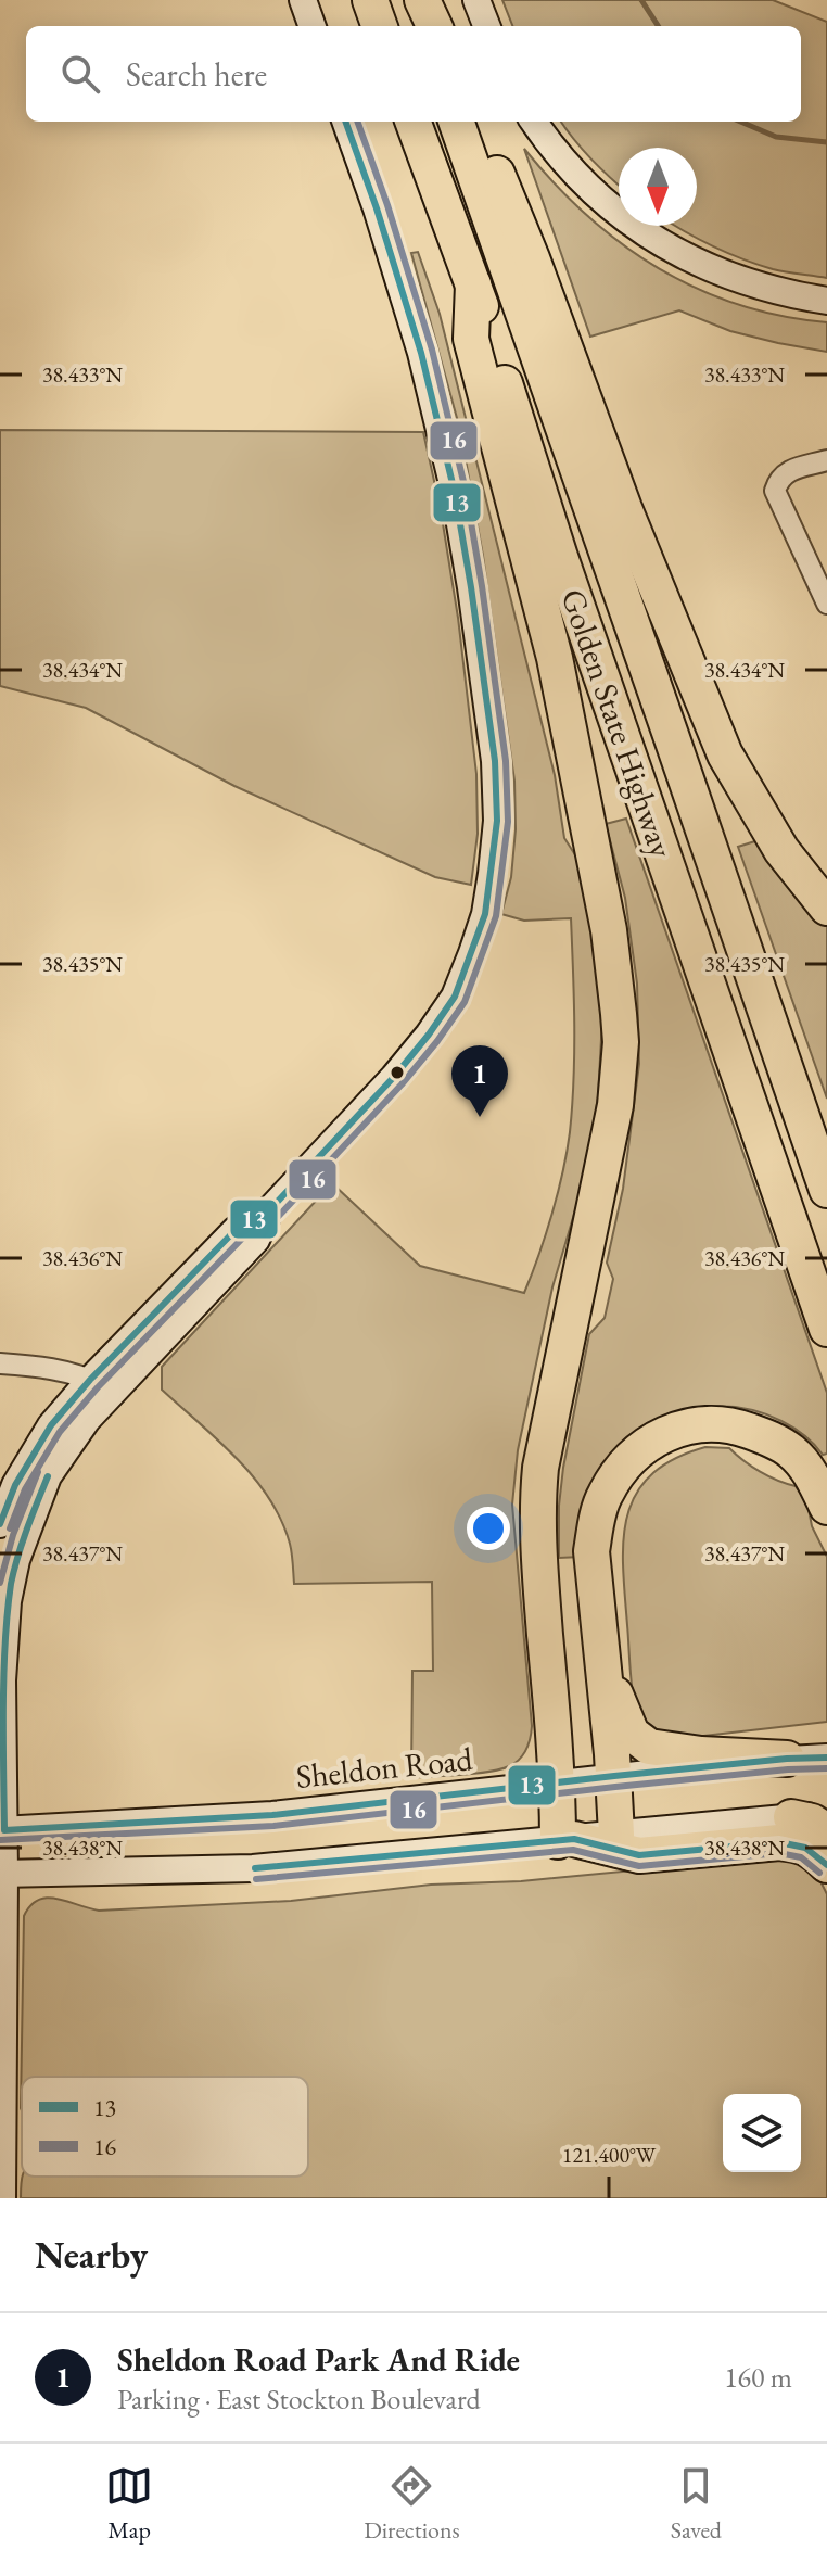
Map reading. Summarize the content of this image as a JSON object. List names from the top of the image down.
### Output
{
  "streets": {
    "highway": ["Golden State Highway"],
    "street": ["Sheldon Road"]
  },
  "lines": ["transit line 13", "transit line 16"],
  "legend": ["13", "16"],
  "north": "bottom",
  "page": {
    "search": "Search here",
    "pins": "1",
    "heading": "Nearby",
    "list": [
      {
        "mark": "1",
        "name": "Sheldon Road Park And Ride",
        "note": "Parking · East Stockton Boulevard",
        "value": "160 m"
      }
    ],
    "nav": ["Map", "Directions", "Saved"]
  },
  "coordinates": [
    "38.433°N",
    "38.434°N",
    "38.435°N",
    "38.436°N",
    "38.437°N",
    "38.438°N",
    "121.400°W"
  ]
}
